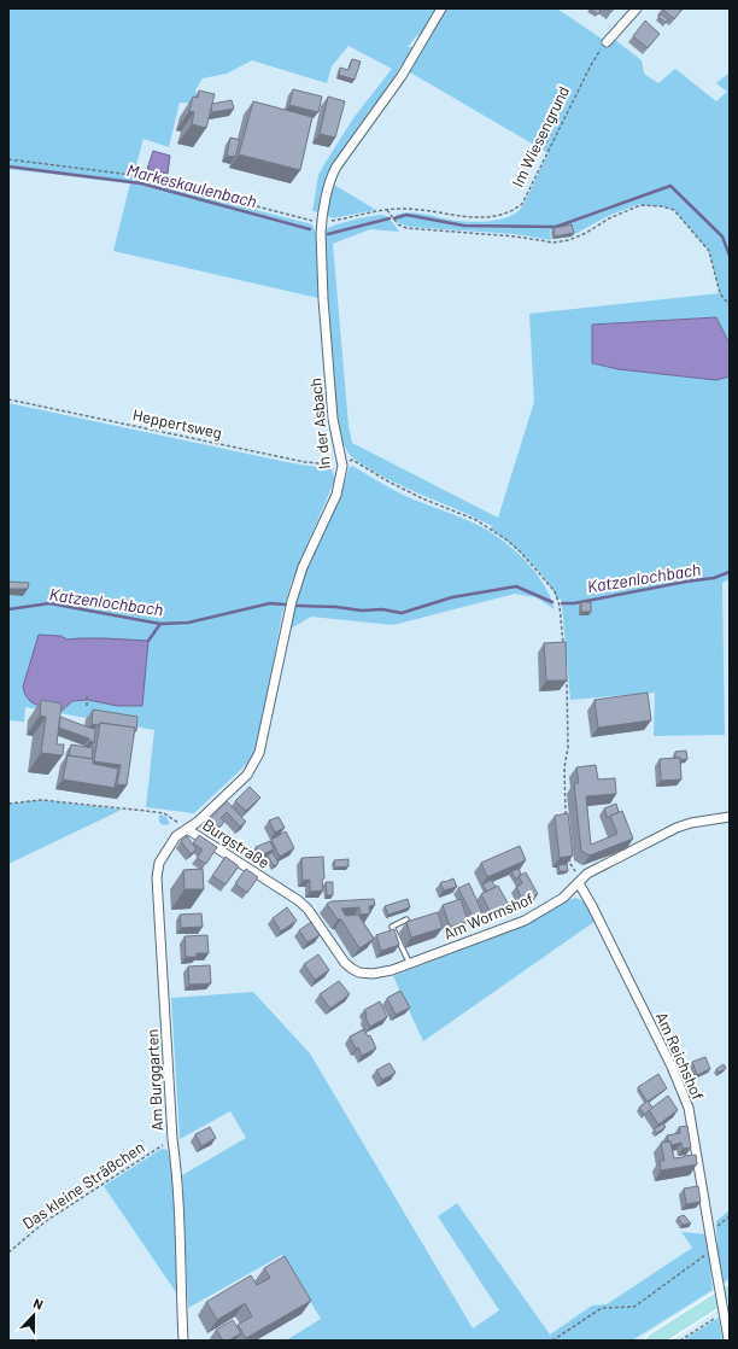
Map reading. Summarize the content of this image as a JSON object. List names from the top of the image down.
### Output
{
  "streets": {
    "street": [
      "In der Asbach",
      "Burgstraße",
      "Am Wormshof",
      "Am Reichshof",
      "Am Burggarten"
    ],
    "path": ["Im Wiesengrund", "Heppertsweg", "Das kleine Sträßchen"]
  },
  "crossings": [
    ["Im Wiesengrund", "In der Asbach"],
    ["Heppertsweg", "In der Asbach"],
    ["In der Asbach", "Burgstraße"],
    ["In der Asbach", "Am Burggarten"],
    ["Burgstraße", "Am Wormshof"],
    ["Burgstraße", "Am Burggarten"],
    ["Am Wormshof", "Am Reichshof"],
    ["Am Burggarten", "Das kleine Sträßchen"]
  ],
  "water": ["Markeskaulenbach", "Katzenlochbach"],
  "north": "top"
}
